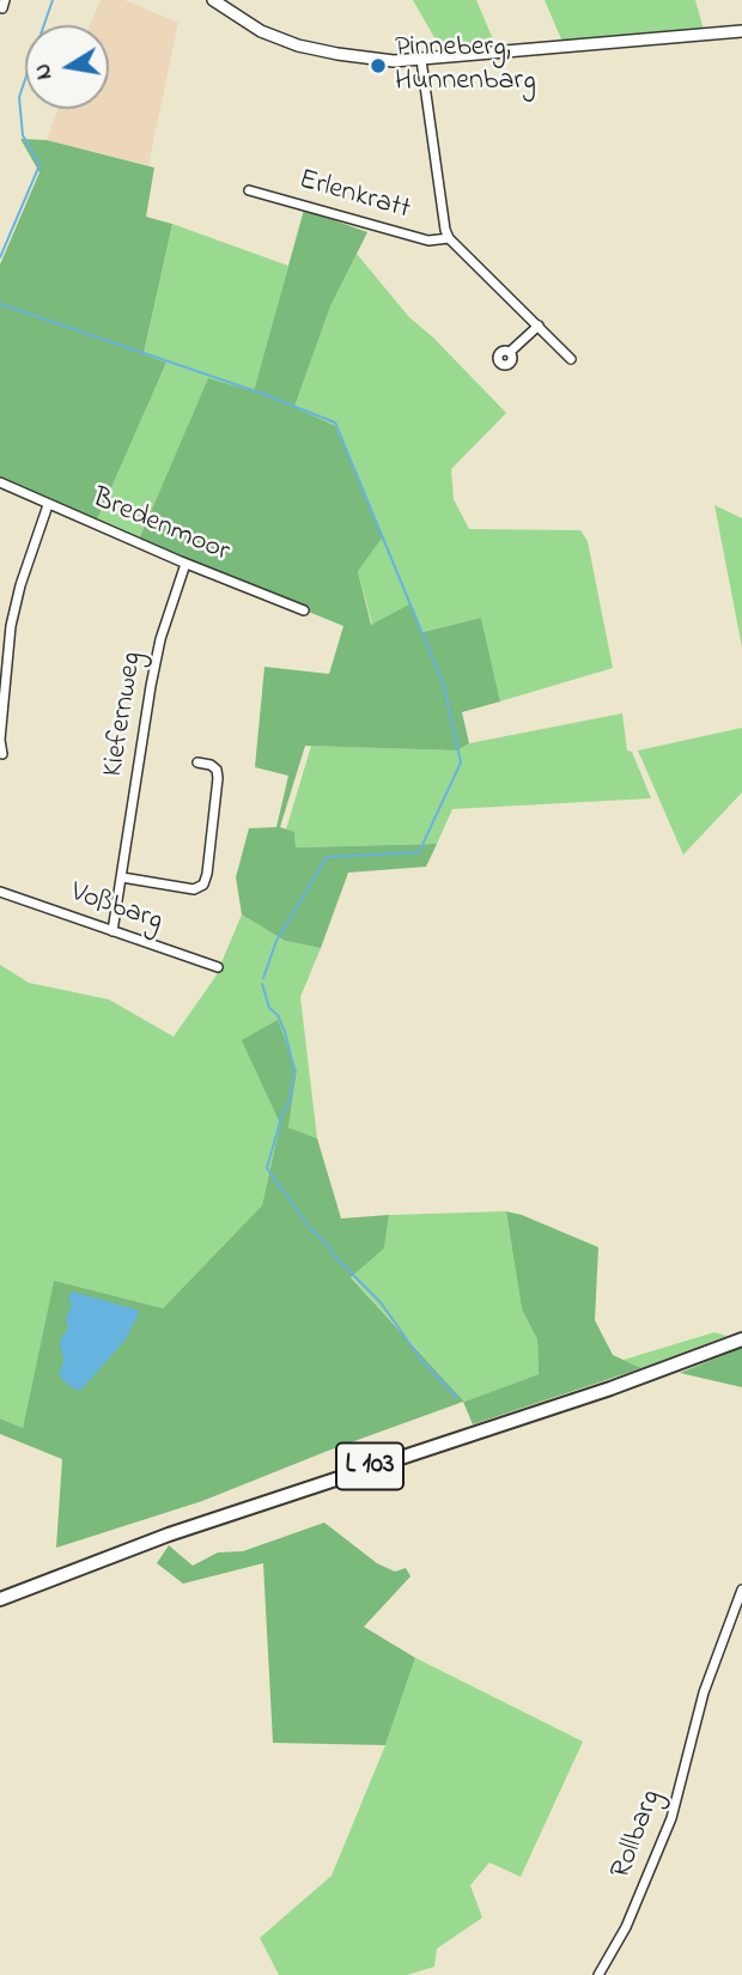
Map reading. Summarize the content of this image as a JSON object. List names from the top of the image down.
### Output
{
  "streets": {
    "main road": ["L 103"],
    "street": [
      "Erlenkratt",
      "Bredenmoor",
      "Kiefernweg",
      "Voßbarg",
      "Rollbarg"
    ]
  },
  "crossings": [
    ["Bredenmoor", "Kiefernweg"],
    ["Kiefernweg", "Voßbarg"]
  ],
  "places": ["Pinneberg, Hunnenbarg"],
  "north": "left"
}
